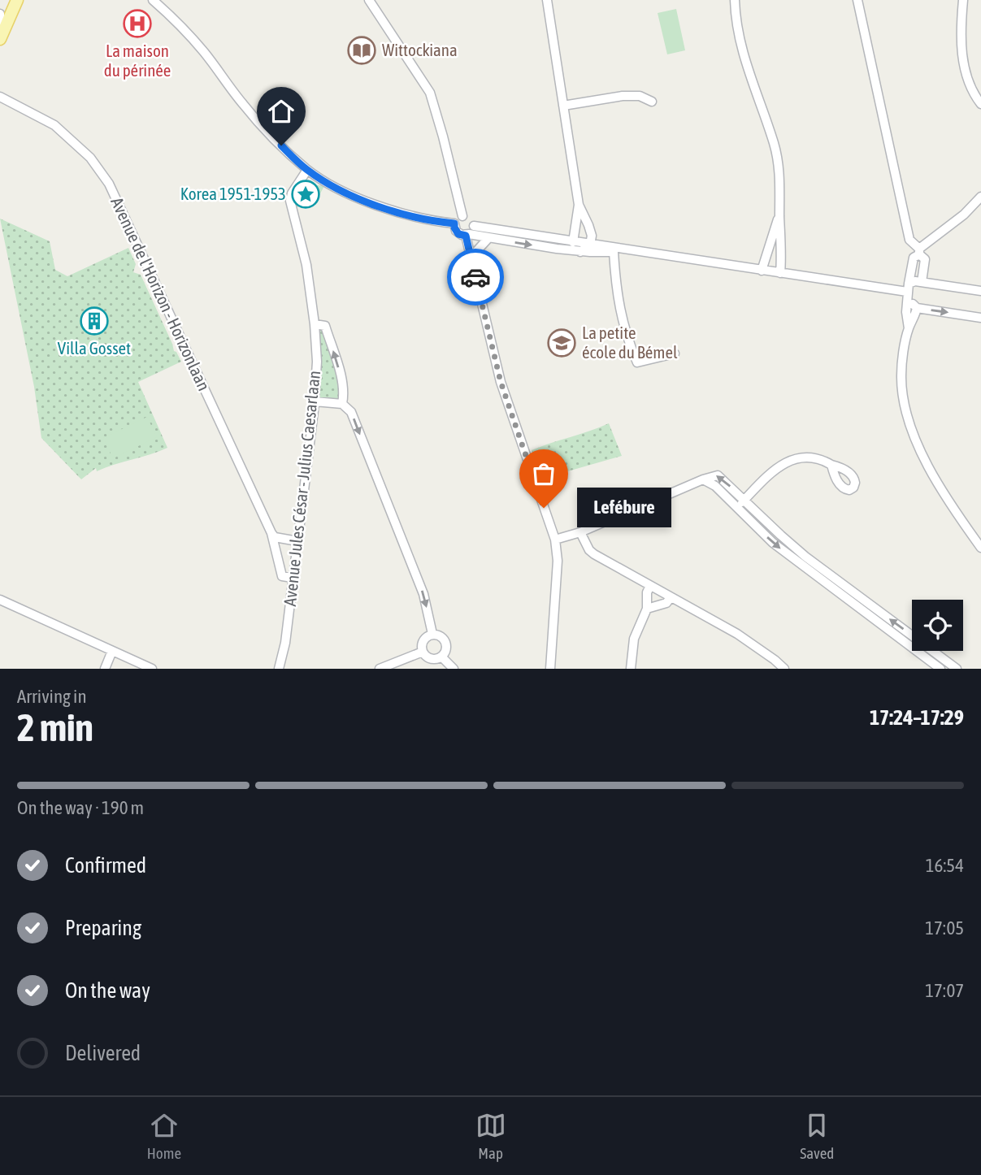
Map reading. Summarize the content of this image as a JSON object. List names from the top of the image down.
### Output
{
  "streets": {
    "street": ["Avenue de l'Horizon - Horizonlaan", "Avenue Jules César - Julius Caesarlaan"]
  },
  "crossings": [
    ["Avenue de l'Horizon - Horizonlaan", "Avenue Jules César - Julius Caesarlaan"]
  ],
  "places": {
    "hospital": ["La maison du périnée"],
    "library": ["Wittockiana"],
    "place": ["Korea 1951-1953"],
    "building": ["Villa Gosset"],
    "school or university": ["La petite école du Bémel"],
    "other": ["Lefébure"]
  },
  "page": {
    "bubble": "Lefébure",
    "heading": ["2 min", "Arriving in", "17:24–17:29"],
    "bar": "On the way · 190 m",
    "list": [
      ["Confirmed", "16:54"],
      ["Preparing", "17:05"],
      ["On the way", "17:07"],
      "Delivered"
    ],
    "tabs": ["Home", "Map", "Saved"]
  }
}
